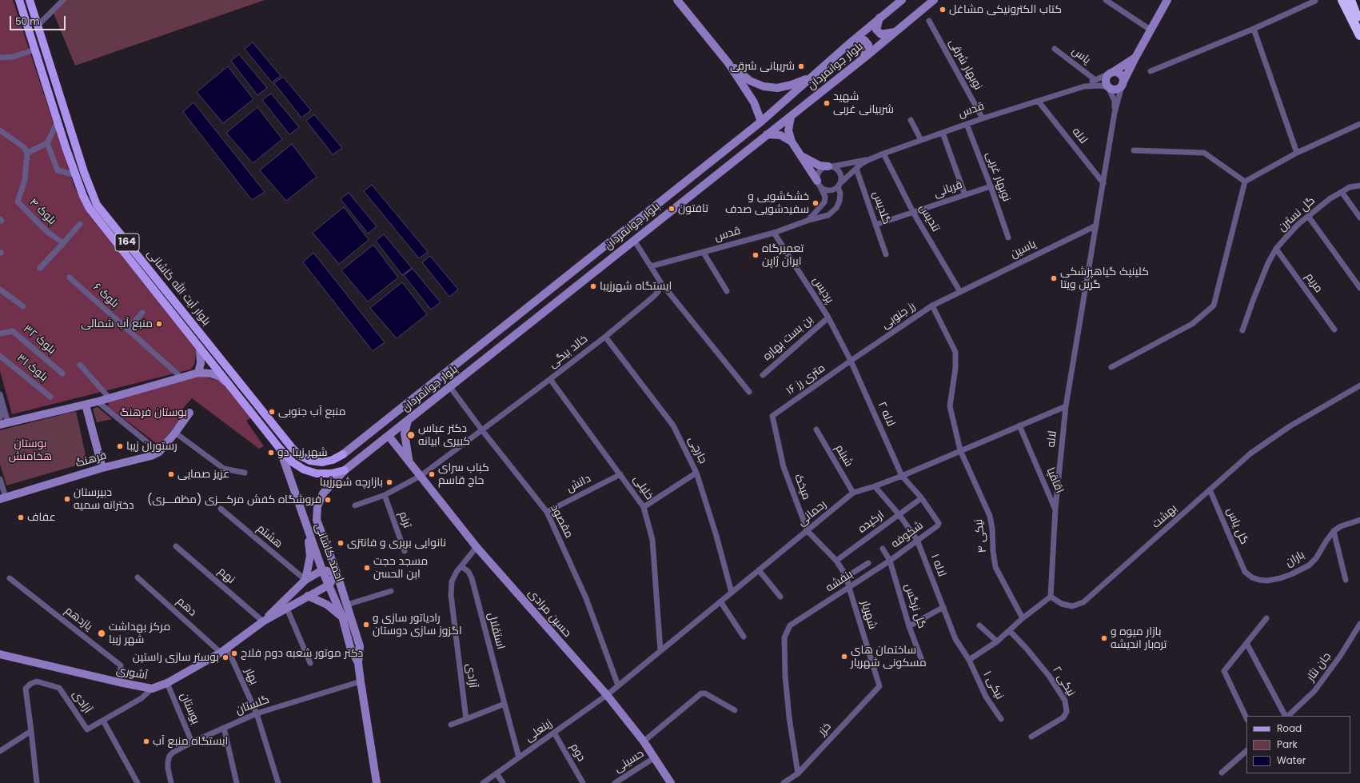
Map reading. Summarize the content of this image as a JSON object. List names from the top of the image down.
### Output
{
  "streets": {
    "main road": [
      "بلوار جوانمردان",
      "164",
      "بلوار آیت الله کاشانی",
      "فرهنگ",
      "احمد کاشانی",
      "حسین مرادی",
      "آشوری"
    ],
    "street": [
      "یاس",
      "نوبهار شرقی",
      "قدس",
      "لاله",
      "نوبهار غربی",
      "قربانی",
      "گلدیس",
      "بلوک ۴",
      "گل نسترن",
      "تندیس",
      "یاسین",
      "مریم",
      "پردیس",
      "بلوک ۶",
      "رز جنوبی",
      "بن بست بهاره",
      "بلوک ۳۲",
      "خالد بیگی",
      "بلوک ۳۱",
      "۱۶ متری رز",
      "لاله ۲",
      "جارچی",
      "شبنم",
      "اقاقیا",
      "دانش",
      "میخک",
      "خلیلی",
      "رحمانی",
      "بهشت",
      "ترنم",
      "مقصود",
      "ارکیده",
      "گل یاس",
      "شکوفه",
      "نیکی ۴",
      "هشتم",
      "باران",
      "لاله ۱",
      "نهم",
      "بنفشه",
      "گل نرگس",
      "دهم",
      "شهریار",
      "یازدهم",
      "استقلال",
      "جان نثار",
      "آزادی",
      "بهار",
      "نیکی ۲",
      "نیکی ۱",
      "گلستان",
      "بوستان",
      "خزر",
      "زینعلی",
      "دوم",
      "حسینی"
    ]
  },
  "crossings": [
    ["یاس", "قدس"],
    ["نوبهار شرقی", "قدس"],
    ["بلوار جوانمردان", "بلوار آیت الله کاشانی"],
    ["بلوار جوانمردان", "مقصود"],
    ["بلوار جوانمردان", "احمد کاشانی"],
    ["بلوار جوانمردان", "حسین مرادی"],
    ["قدس", "لاله"],
    ["قدس", "نوبهار غربی"],
    ["قدس", "گلدیس"],
    ["قدس", "تندیس"],
    ["قدس", "پردیس"],
    ["لاله", "یاسین"],
    ["لاله", "اقاقیا"],
    ["لاله", "رحمانی"],
    ["لاله", "بهشت"],
    ["نوبهار غربی", "قربانی"],
    ["قربانی", "گلدیس"],
    ["قربانی", "تندیس"],
    ["گل نسترن", "مریم"],
    ["تندیس", "یاسین"],
    ["تندیس", "رز جنوبی"],
    ["یاسین", "رز جنوبی"],
    ["بلوار آیت الله کاشانی", "احمد کاشانی"],
    ["پردیس", "رز جنوبی"],
    ["پردیس", "بن بست بهاره"],
    ["پردیس", "۱۶ متری رز"],
    ["پردیس", "لاله ۲"],
    ["رز جنوبی", "۱۶ متری رز"],
    ["رز جنوبی", "لاله ۲"],
    ["رز جنوبی", "نیکی ۴"],
    ["خالد بیگی", "جارچی"],
    ["خالد بیگی", "خلیلی"],
    ["خالد بیگی", "ترنم"],
    ["خالد بیگی", "مقصود"],
    ["خالد بیگی", "حسین مرادی"],
    ["۱۶ متری رز", "لاله ۲"],
    ["۱۶ متری رز", "میخک"],
    ["لاله ۲", "رحمانی"],
    ["لاله ۲", "شکوفه"],
    ["جارچی", "رحمانی"],
    ["شبنم", "رحمانی"],
    ["اقاقیا", "رحمانی"],
    ["دانش", "خلیلی"],
    ["دانش", "مقصود"],
    ["میخک", "رحمانی"],
    ["میخک", "ارکیده"],
    ["میخک", "بنفشه"],
    ["میخک", "شهریار"],
    ["خلیلی", "رحمانی"],
    ["رحمانی", "مقصود"],
    ["رحمانی", "نیکی ۴"],
    ["رحمانی", "لاله ۱"],
    ["رحمانی", "حسین مرادی"],
    ["رحمانی", "زینعلی"],
    ["بهشت", "گل یاس"],
    ["ارکیده", "لاله ۱"],
    ["گل یاس", "باران"],
    ["شکوفه", "لاله ۱"],
    ["شکوفه", "بنفشه"],
    ["شکوفه", "گل نرگس"],
    ["احمد کاشانی", "گلستان"],
    ["لاله ۱", "نیکی ۱"],
    ["نهم", "آشوری"],
    ["بنفشه", "گل نرگس"],
    ["بنفشه", "شهریار"],
    ["بنفشه", "خزر"],
    ["دهم", "آشوری"],
    ["دهم", "بهار"],
    ["حسین مرادی", "آزادی"],
    ["حسین مرادی", "زینعلی"],
    ["حسین مرادی", "حسینی"],
    ["شهریار", "خزر"],
    ["یازدهم", "آشوری"],
    ["استقلال", "آزادی"],
    ["آشوری", "آزادی"],
    ["آشوری", "بهار"],
    ["آشوری", "بوستان"],
    ["بهار", "گلستان"],
    ["گلستان", "بوستان"],
    ["زینعلی", "دوم"]
  ],
  "parks": ["بوستان فرهنگ", "بوستان هخامنش"],
  "places": [
    "کتاب الکترونیکی مشاغل",
    "شریبانی شرقی",
    "شهید شربیانی غربی",
    "خشکشویی و سفیدشویی صدف",
    "تافتون",
    "تعمیرگاه ایران ژاپن",
    "کلینیک گیاهپزشکی گرین ویتا",
    "ایستگاه شهرزیبا",
    "منبع آب شمالی",
    "منبع آب جنوبی",
    "دکتر عباس کبیری ابیانه",
    "رستوران زیبا",
    "شهر زیبا دو",
    "عزیز صمایی",
    "کباب سرای حاج قاسم",
    "بازارچه شهرزیبا",
    "دبیرستان دخترانه سمیه",
    "فروشگاه کفش مرکـــزی (مظفـــری)",
    "عفاف",
    "نانوایی بربری و فانتزی",
    "مسجد حجت ابن الحسن",
    "رادیاتور سازی و اگزوز سازی دوستان",
    "مرکز بهداشت شهر زیبا",
    "بازار میوه و تره‌بار اندیشه",
    "دکتر موتور شعبه دوم فلاح",
    "ساختمان های مسکونی شهریار",
    "بوستر سازی راستین",
    "ایستگاه منبع آب"
  ],
  "legend": ["Road", "Park", "Water"],
  "scale_bar": "50 m"
}
